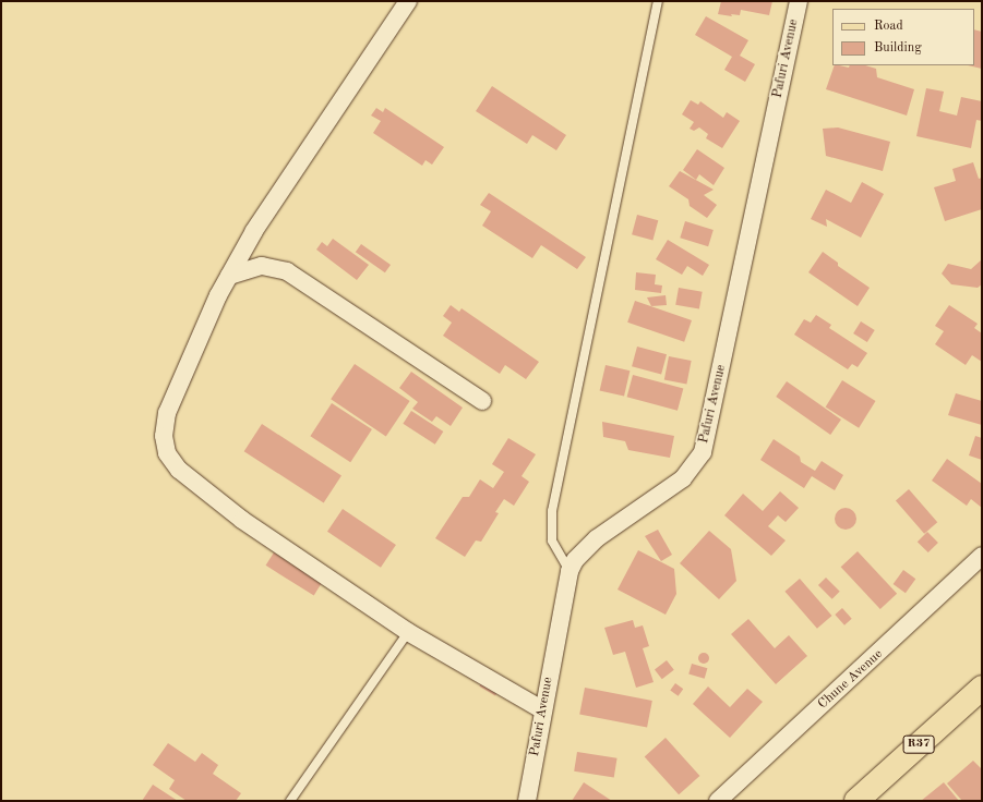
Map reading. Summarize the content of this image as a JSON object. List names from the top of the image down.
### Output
{
  "streets": {
    "main road": ["R37"],
    "street": ["Pafuri Avenue", "Chune Avenue"]
  },
  "legend": ["Road", "Building"]
}
